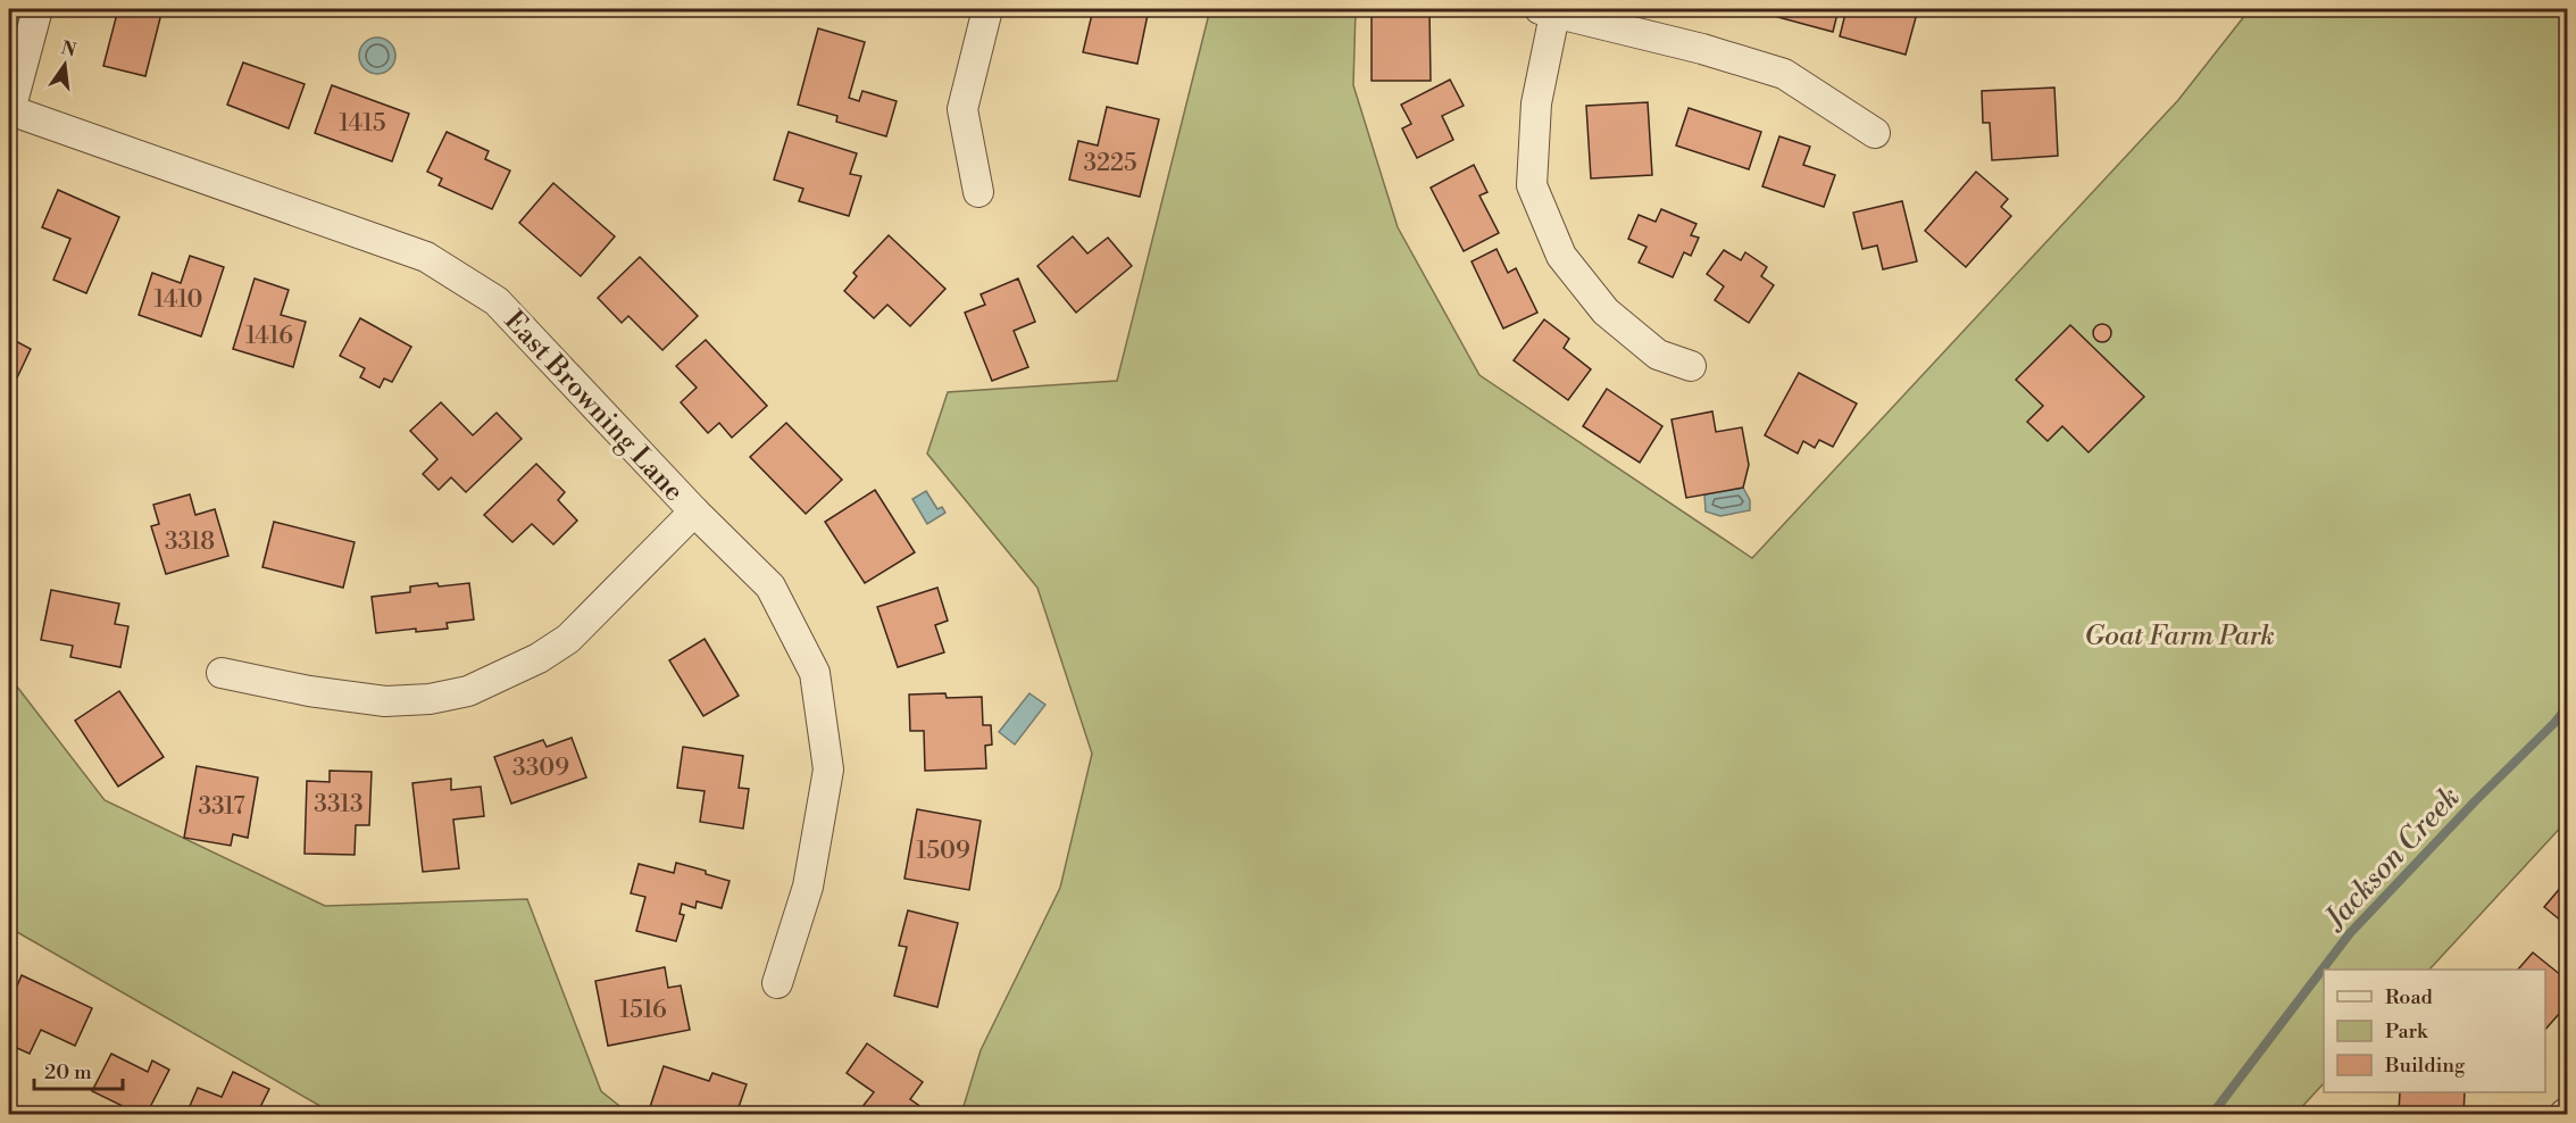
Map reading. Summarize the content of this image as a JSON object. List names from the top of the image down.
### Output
{
  "streets": {
    "street": ["East Browning Lane"]
  },
  "water": ["Jackson Creek"],
  "parks": ["Goat Farm Park"],
  "house_numbers": [
    "1415",
    "3225",
    "1410",
    "1416",
    "3318",
    "3309",
    "3313",
    "3317",
    "1509",
    "1516"
  ],
  "legend": ["Road", "Park", "Building"],
  "scale_bar": "20 m",
  "north": "top"
}
